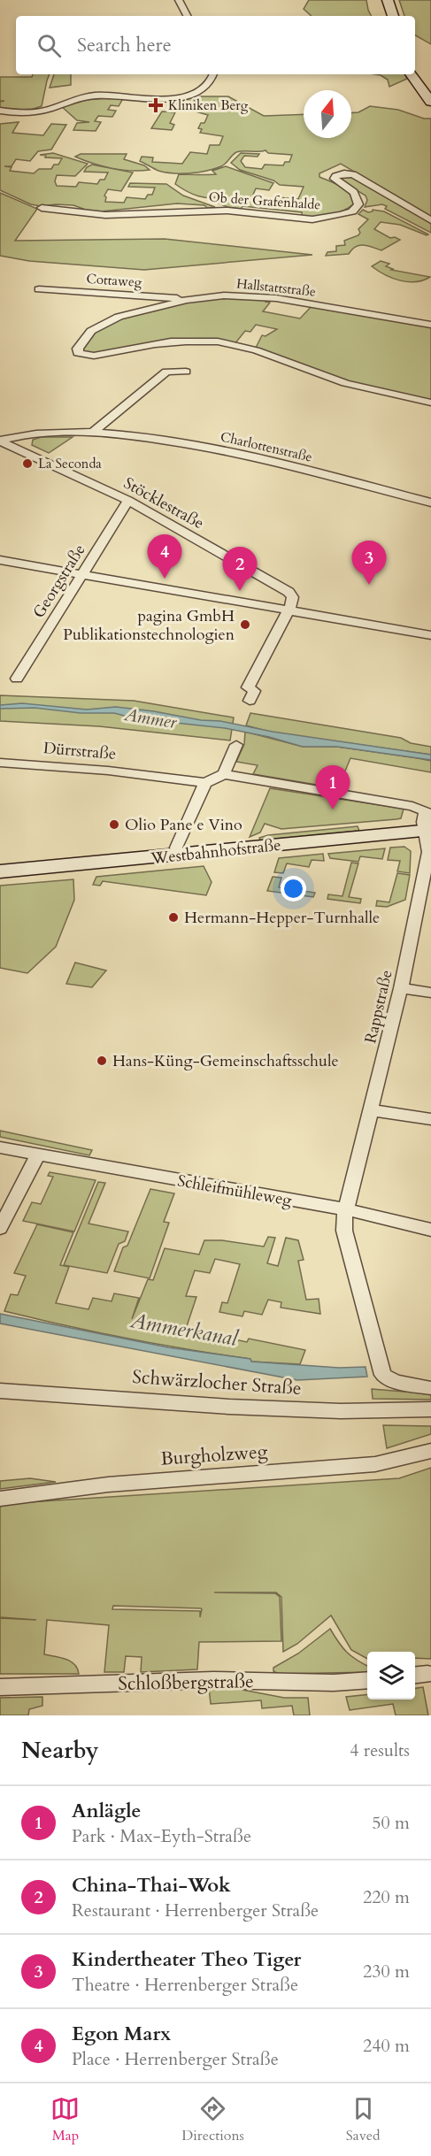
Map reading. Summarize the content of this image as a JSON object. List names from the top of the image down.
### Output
{
  "streets": {
    "street": [
      "Ob der Grafenhalde",
      "Cottaweg",
      "Hallstattstraße",
      "Charlottenstraße",
      "Stöcklestraße",
      "Georgstraße",
      "Dürrstraße",
      "Westbahnhofstraße",
      "Rappstraße",
      "Schleifmühleweg",
      "Schwärzlocher Straße",
      "Burgholzweg",
      "Schloßbergstraße"
    ]
  },
  "crossings": [
    ["Cottaweg", "Hallstattstraße"],
    ["Charlottenstraße", "Stöcklestraße"],
    ["Stöcklestraße", "Georgstraße"],
    ["Westbahnhofstraße", "Rappstraße"],
    ["Rappstraße", "Schleifmühleweg"]
  ],
  "water": ["Ammer", "Ammerkanal"],
  "places": {
    "health": ["Kliniken Berg"],
    "other": [
      "La Seconda",
      "pagina GmbH Publikationstechnologien",
      "Olio Pane e Vino",
      "Hermann-Hepper-Turnhalle",
      "Hans-Küng-Gemeinschaftsschule"
    ]
  },
  "north": "top",
  "page": {
    "search": "Search here",
    "pins": [
      "4",
      "3",
      "2",
      "1"
    ],
    "heading": ["Nearby", "4 results"],
    "list": [
      {
        "mark": "1",
        "name": "Anlägle",
        "note": "Park · Max-Eyth-Straße",
        "value": "50 m"
      },
      {
        "mark": "2",
        "name": "China-Thai-Wok",
        "note": "Restaurant · Herrenberger Straße",
        "value": "220 m"
      },
      {
        "mark": "3",
        "name": "Kindertheater Theo Tiger",
        "note": "Theatre · Herrenberger Straße",
        "value": "230 m"
      },
      {
        "mark": "4",
        "name": "Egon Marx",
        "note": "Place · Herrenberger Straße",
        "value": "240 m"
      }
    ],
    "nav": ["Map", "Directions", "Saved"]
  }
}
